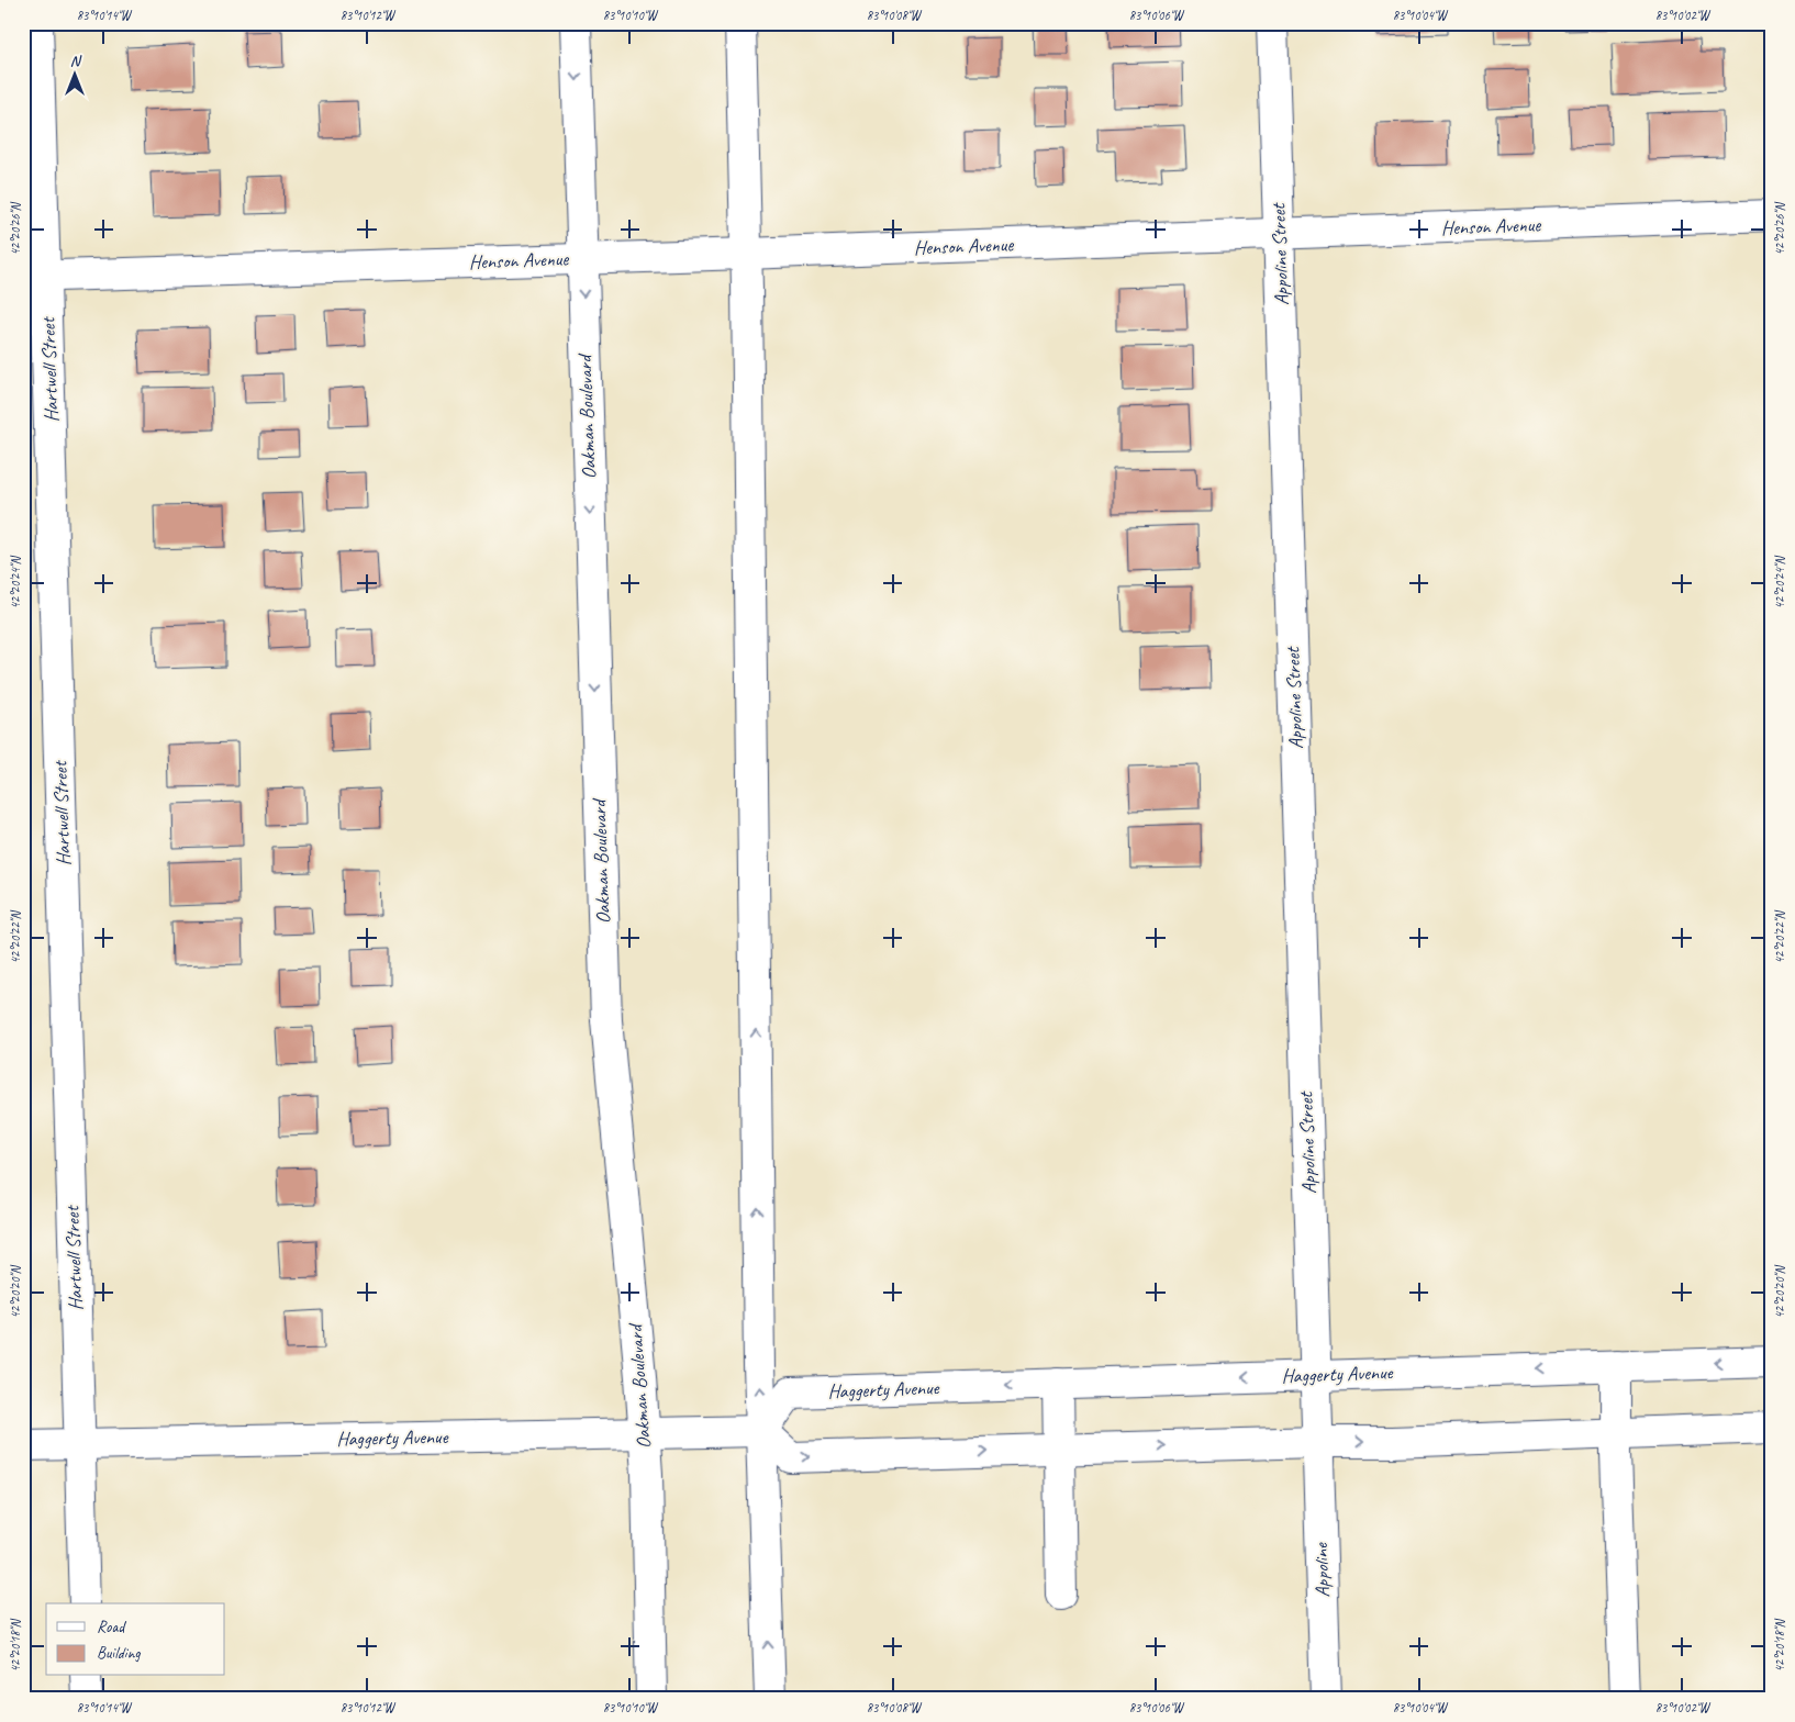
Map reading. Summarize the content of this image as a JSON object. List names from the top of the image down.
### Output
{
  "streets": {
    "street": [
      "Henson Avenue",
      "Appoline Street",
      "Hartwell Street",
      "Oakman Boulevard",
      "Haggerty Avenue",
      "Appoline"
    ]
  },
  "crossings": [
    ["Henson Avenue", "Appoline Street"],
    ["Henson Avenue", "Hartwell Street"],
    ["Henson Avenue", "Oakman Boulevard"],
    ["Appoline Street", "Haggerty Avenue"],
    ["Appoline Street", "Appoline"],
    ["Hartwell Street", "Haggerty Avenue"],
    ["Oakman Boulevard", "Haggerty Avenue"]
  ],
  "legend": ["Road", "Building"],
  "north": "top",
  "coordinates": [
    "83°10'14\"W",
    "83°10'12\"W",
    "83°10'10\"W",
    "83°10'08\"W",
    "83°10'06\"W",
    "83°10'04\"W",
    "83°10'02\"W",
    "42°20'26\"N",
    "42°20'24\"N",
    "42°20'22\"N",
    "42°20'20\"N",
    "42°20'18\"N"
  ]
}
